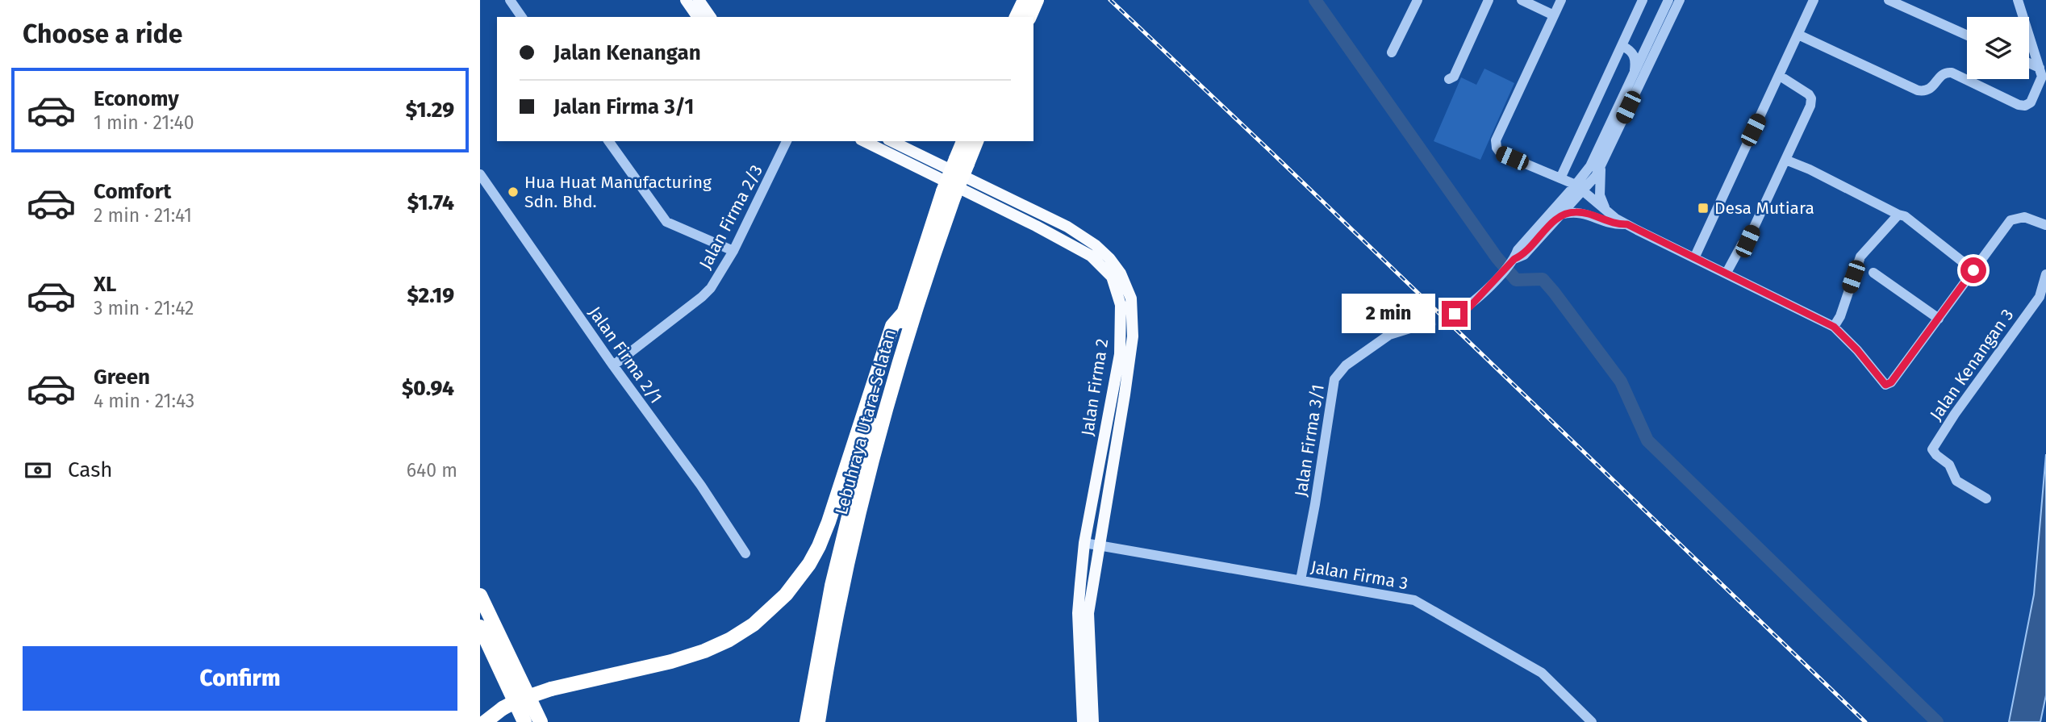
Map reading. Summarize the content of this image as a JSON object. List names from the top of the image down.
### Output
{
  "streets": {
    "highway": ["Lebuhraya Utara–Selatan"],
    "main road": ["Jalan Firma 2"],
    "street": [
      "Jalan Firma 2/3",
      "Jalan Firma 2/1",
      "Jalan Kenangan 3",
      "Jalan Firma 3/1",
      "Jalan Firma 3"
    ]
  },
  "crossings": [
    ["Jalan Firma 2/3", "Jalan Firma 2/1"],
    ["Jalan Firma 2", "Jalan Firma 3"],
    ["Jalan Firma 3/1", "Jalan Firma 3"]
  ],
  "places": {
    "other": ["Hua Huat Manufacturing Sdn. Bhd."],
    "transit": ["Desa Mutiara"]
  },
  "page": {
    "heading": "Choose a ride",
    "banner": ["Jalan Kenangan", "Jalan Firma 3/1"],
    "list": [
      {
        "name": "Economy",
        "note": "1 min · 21:40",
        "value": "$1.29"
      },
      {
        "name": "Comfort",
        "note": "2 min · 21:41",
        "value": "$1.74"
      },
      {
        "name": "XL",
        "note": "3 min · 21:42",
        "value": "$2.19"
      },
      {
        "name": "Green",
        "note": "4 min · 21:43",
        "value": "$0.94"
      }
    ],
    "bubble": "2 min",
    "pay": ["Cash", "640 m"],
    "buttons": "Confirm"
  }
}
